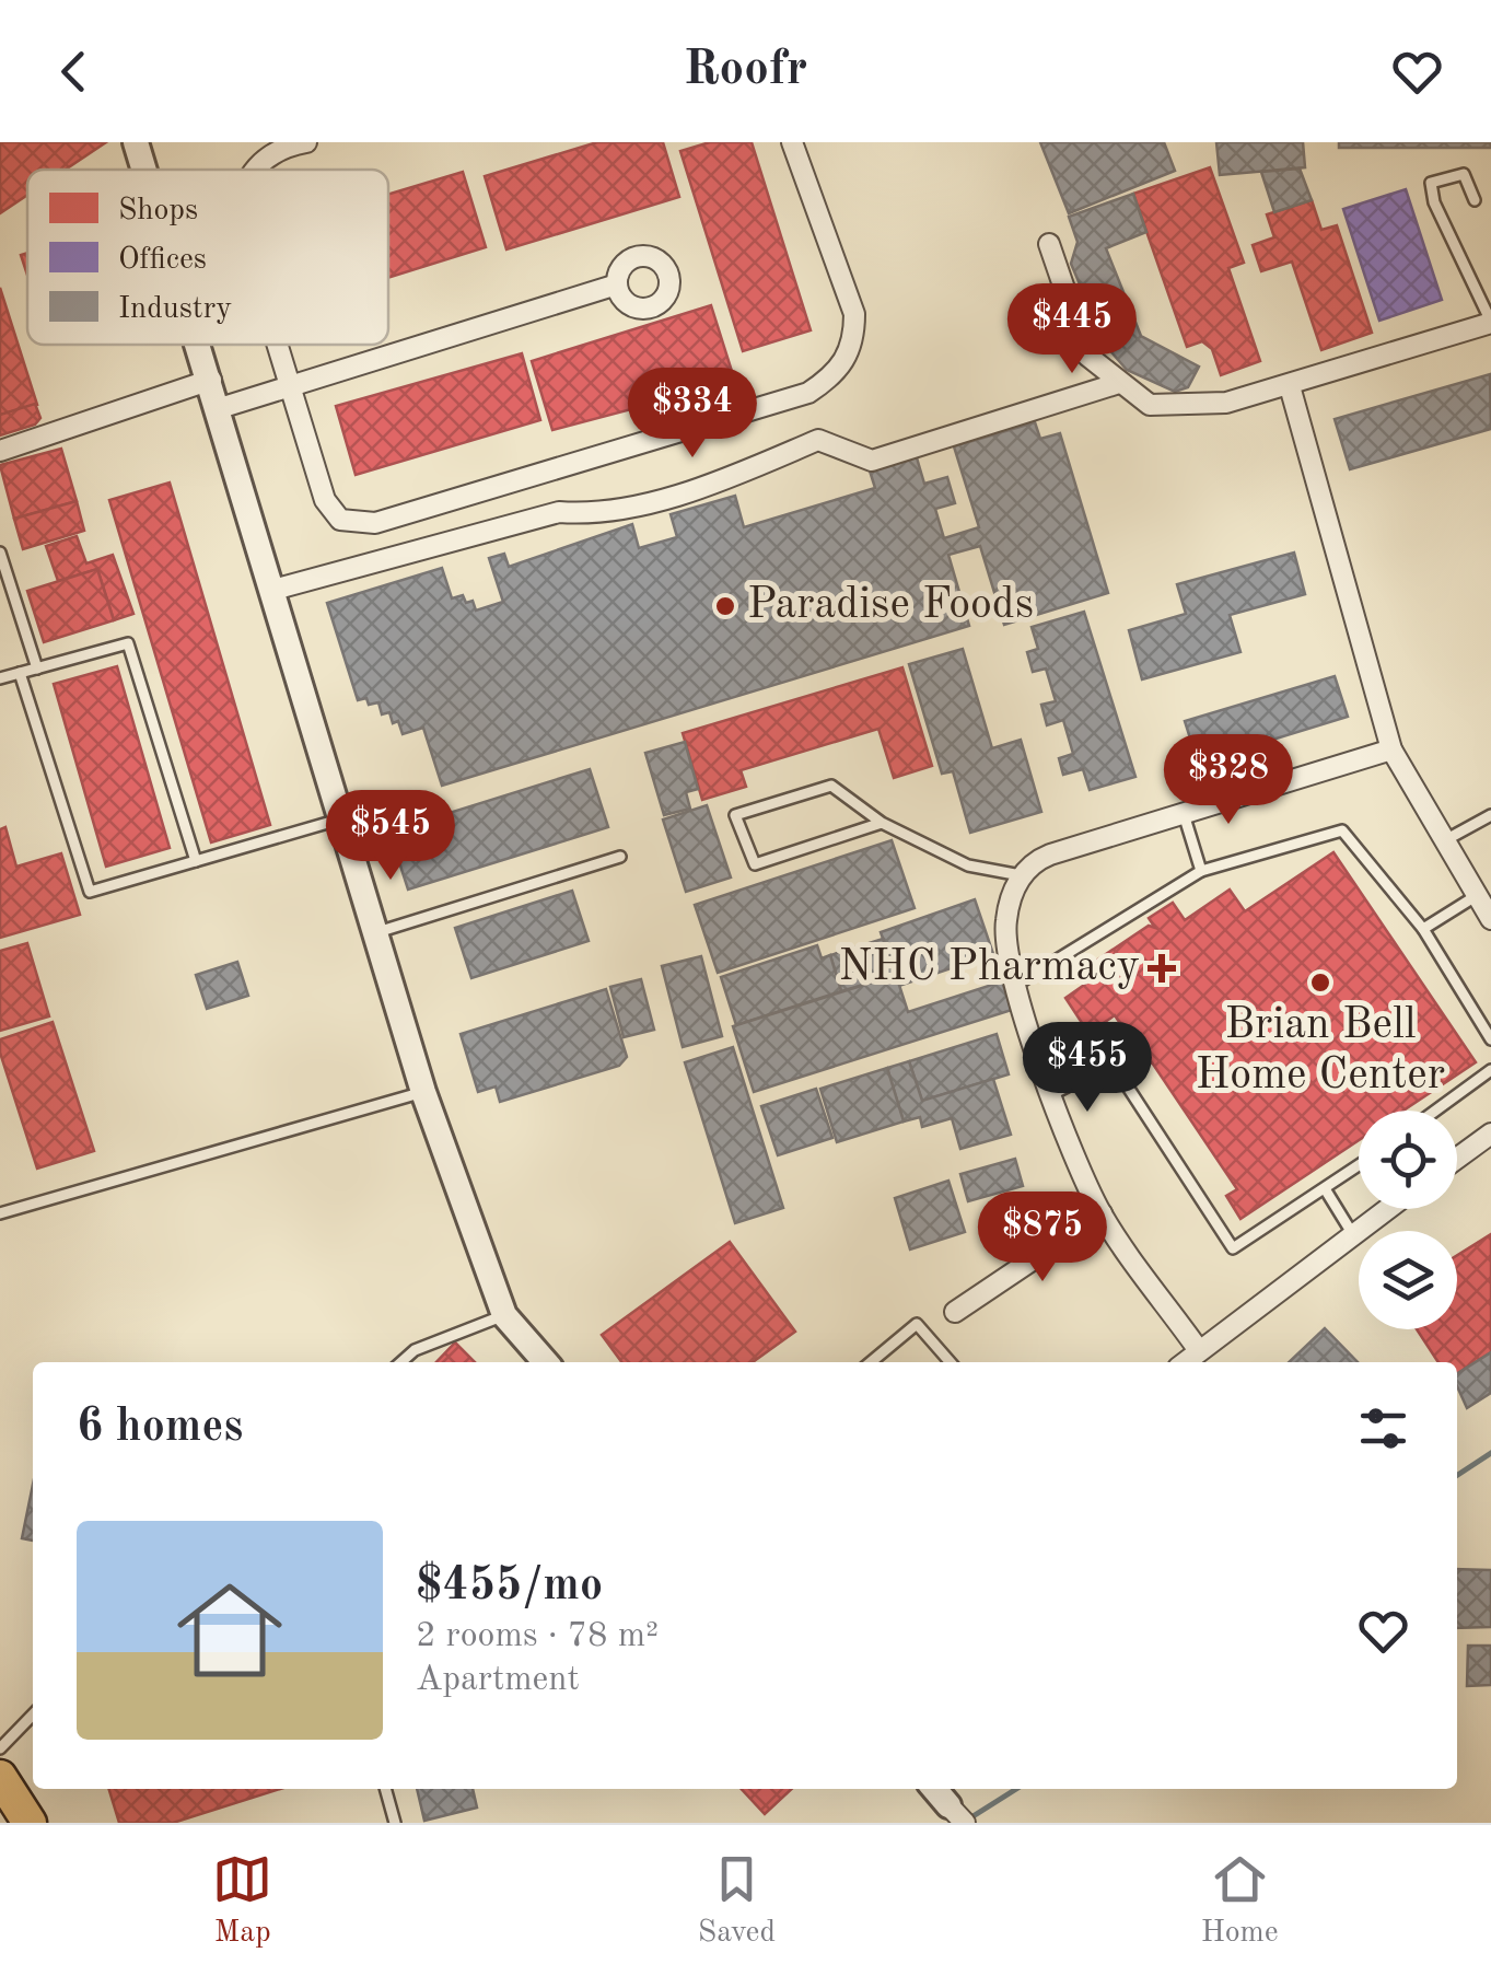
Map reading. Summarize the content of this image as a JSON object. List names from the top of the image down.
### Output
{
  "places": {
    "other": ["Paradise Foods", "Brian Bell Home Center"],
    "health": ["NHC Pharmacy"]
  },
  "legend": ["Shops", "Offices", "Industry"],
  "page": {
    "header": "Roofr",
    "price": [
      "$445",
      "$334",
      "$328",
      "$545",
      "$455",
      "$875"
    ],
    "heading": "6 homes",
    "list": [
      {
        "name": "$455/mo",
        "note": "2 rooms · 78 m² · Apartment"
      }
    ],
    "tabs": ["Map", "Saved", "Home"]
  }
}
